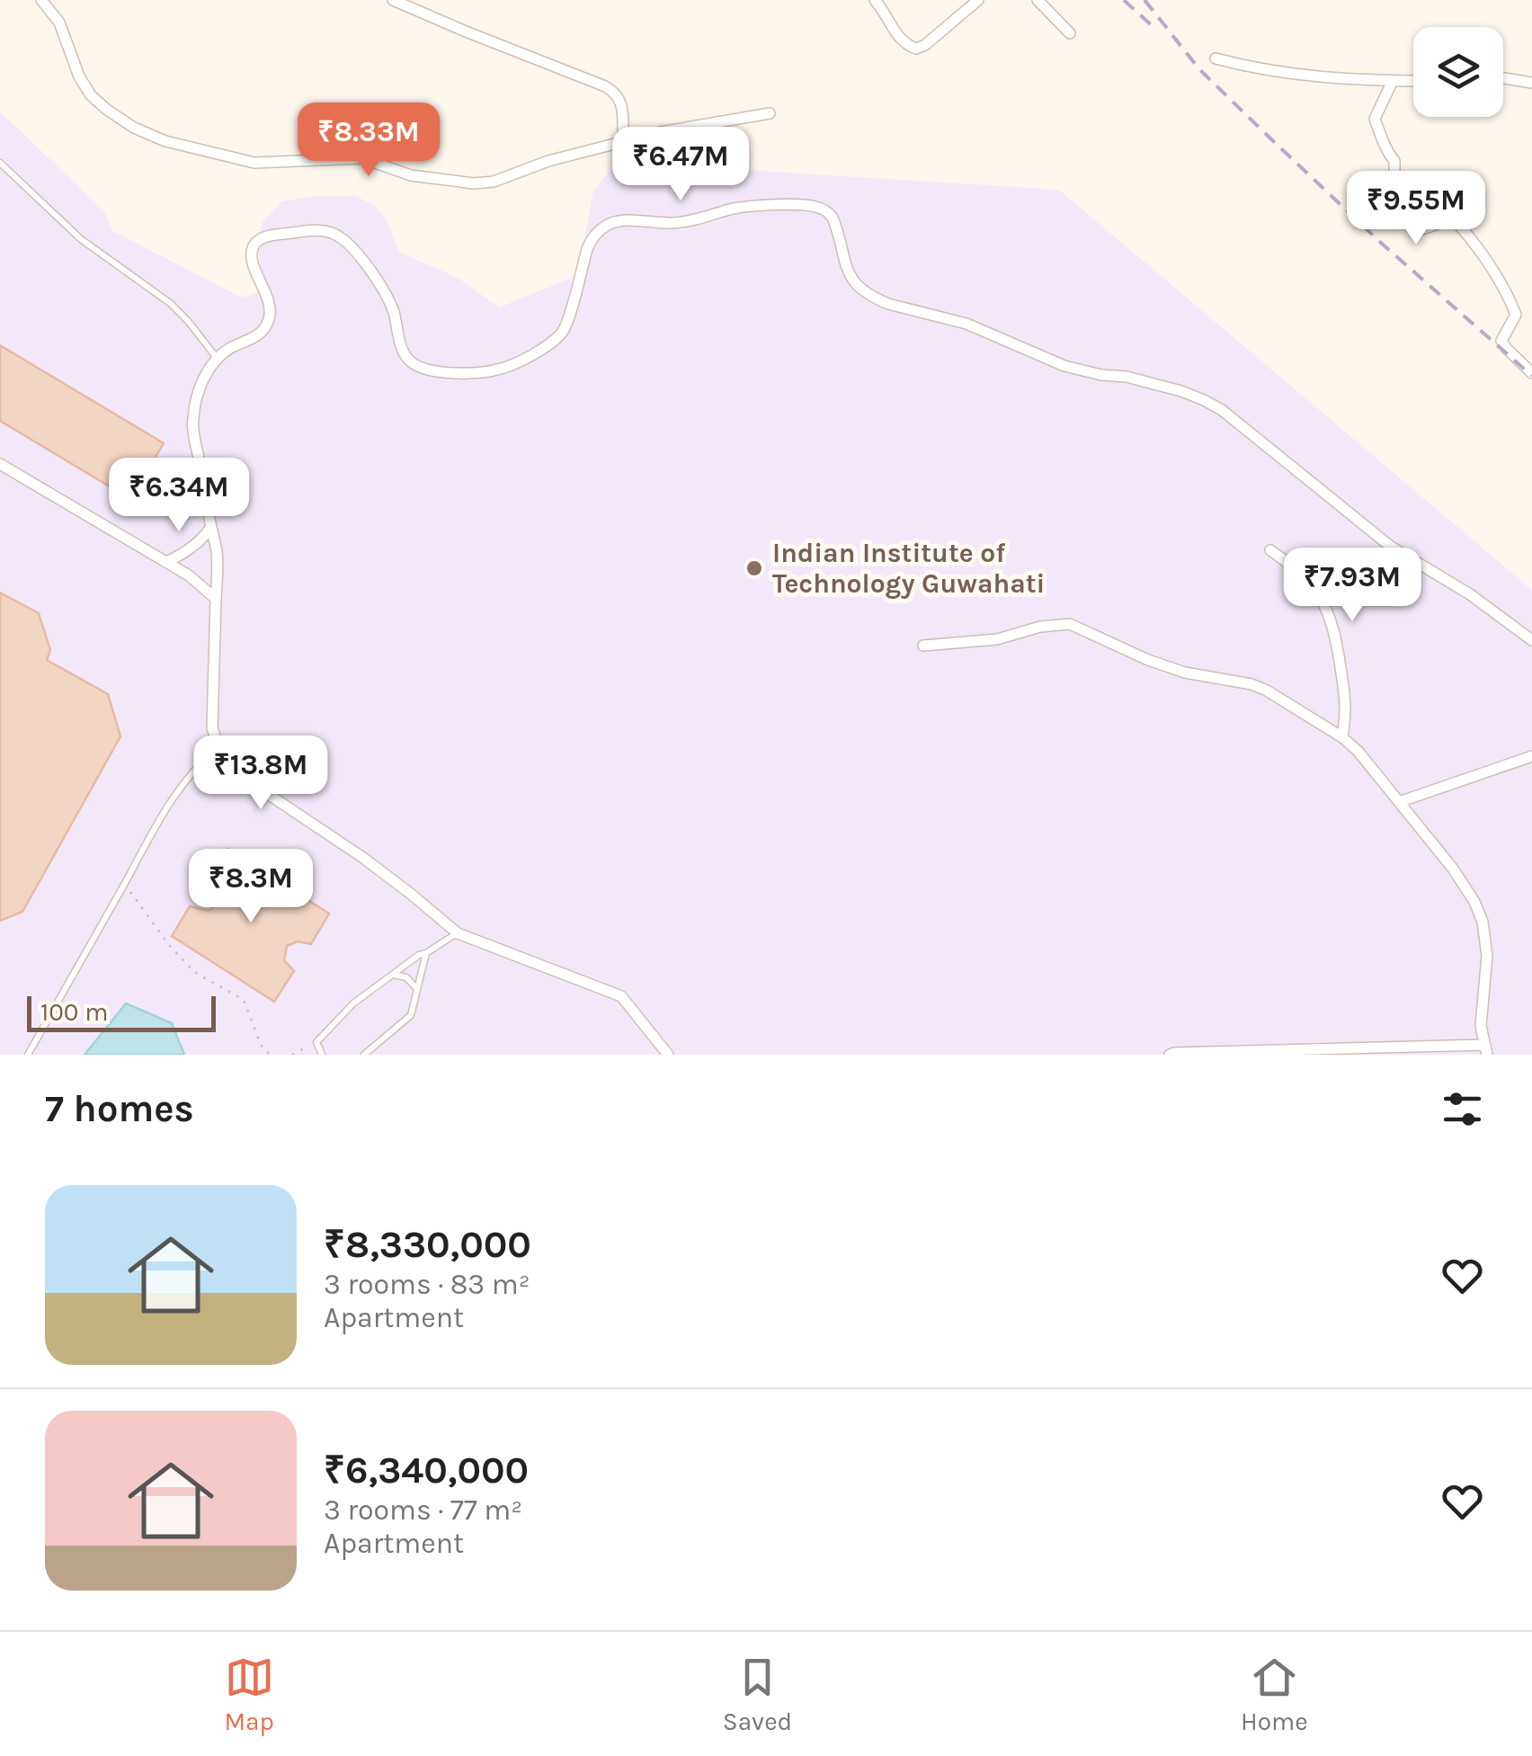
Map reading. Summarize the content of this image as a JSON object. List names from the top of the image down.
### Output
{
  "places": ["Indian Institute of Technology Guwahati"],
  "scale_bar": "100 m",
  "page": {
    "price": [
      "₹8.33M",
      "₹6.47M",
      "₹9.55M",
      "₹6.34M",
      "₹7.93M",
      "₹13.8M",
      "₹8.3M"
    ],
    "scale": "100 m",
    "heading": "7 homes",
    "list": [
      {
        "name": "₹8,330,000",
        "note": "3 rooms · 83 m² · Apartment"
      },
      {
        "name": "₹6,340,000",
        "note": "3 rooms · 77 m² · Apartment"
      }
    ],
    "tabs": ["Map", "Saved", "Home"]
  }
}
